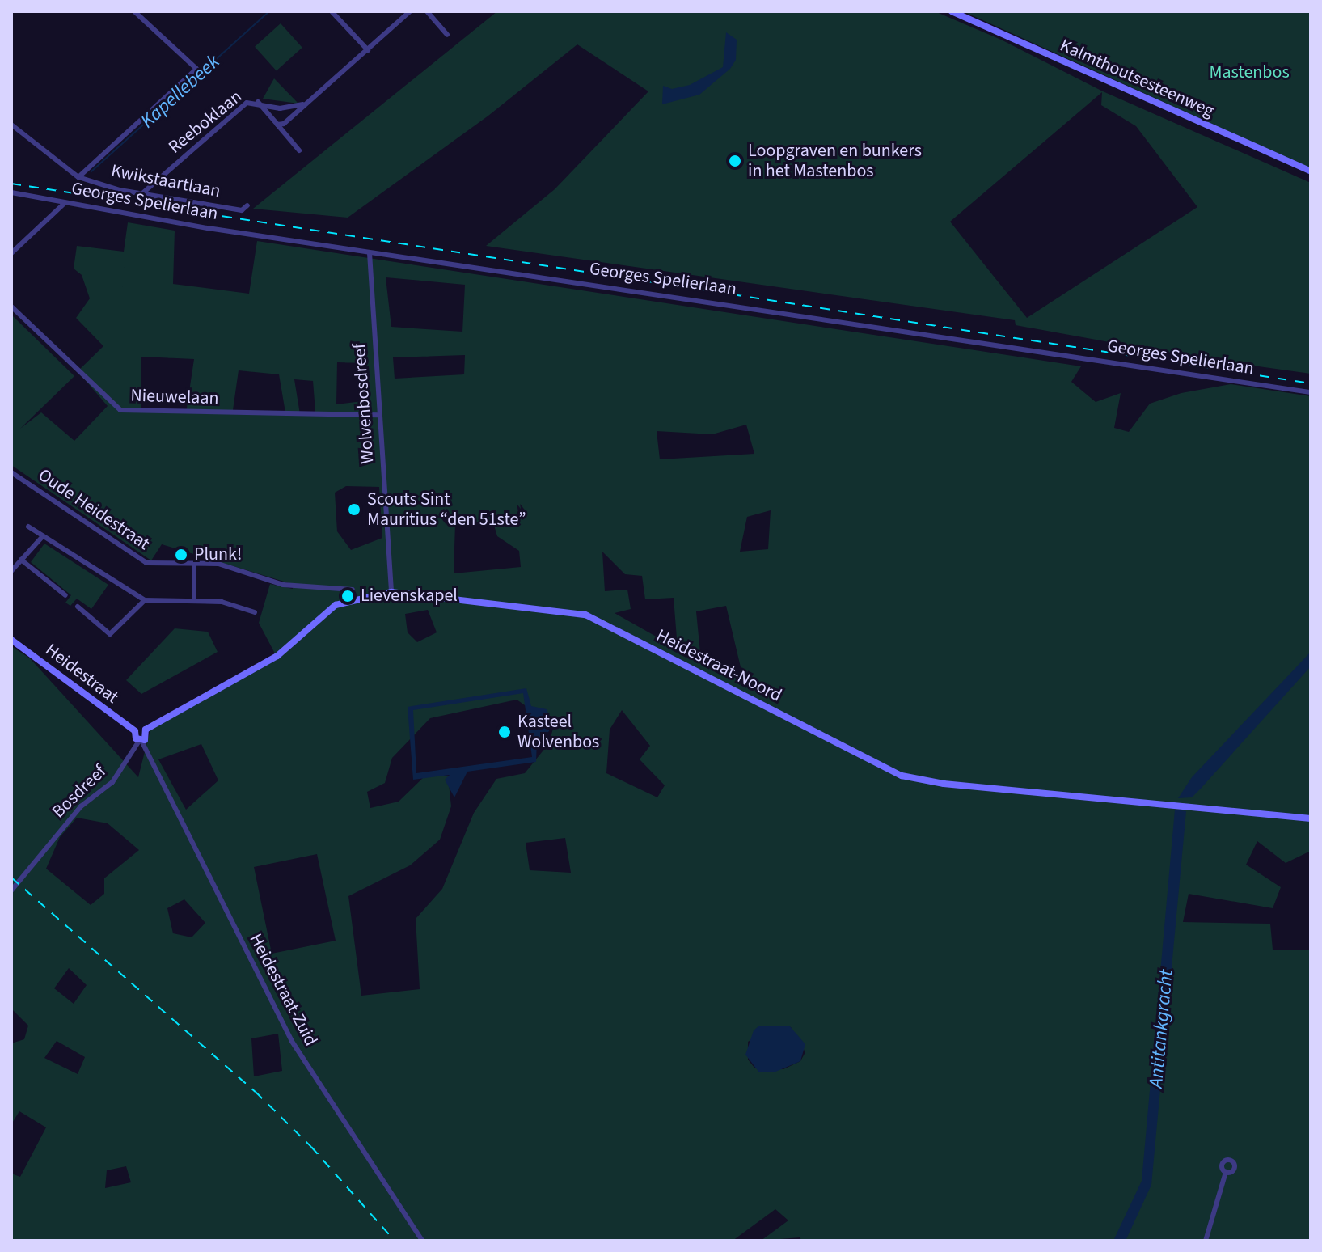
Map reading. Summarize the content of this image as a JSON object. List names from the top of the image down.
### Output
{
  "streets": {
    "street": [
      "Kalmthoutsesteenweg",
      "Reeboklaan",
      "Kwikstaartlaan",
      "Georges Spelierlaan",
      "Nieuwelaan",
      "Wolvenbosdreef",
      "Oude Heidestraat",
      "Heidestraat-Noord",
      "Heidestraat",
      "Bosdreef",
      "Heidestraat-Zuid"
    ]
  },
  "crossings": [
    ["Reeboklaan", "Kwikstaartlaan"],
    ["Georges Spelierlaan", "Wolvenbosdreef"],
    ["Nieuwelaan", "Wolvenbosdreef"],
    ["Wolvenbosdreef", "Heidestraat-Noord"],
    ["Bosdreef", "Heidestraat-Zuid"]
  ],
  "water": ["Kapellebeek", "Antitankgracht"],
  "parks": ["Mastenbos"],
  "places": [
    "Loopgraven en bunkers in het Mastenbos",
    "Scouts Sint Mauritius “den 51ste”",
    "Plunk!",
    "Lievenskapel",
    "Kasteel Wolvenbos"
  ]
}
